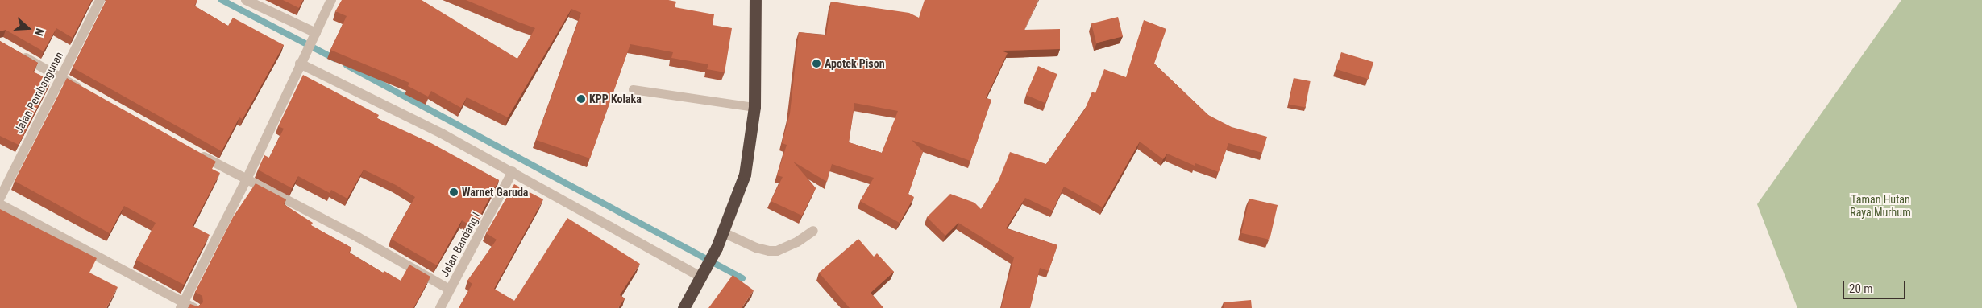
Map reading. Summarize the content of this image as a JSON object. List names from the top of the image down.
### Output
{
  "streets": {
    "street": ["Jalan Pembangunan", "Jalan Bandang I"]
  },
  "parks": ["Taman Hutan Raya Murhum"],
  "places": ["Apotek Pison", "KPP Kolaka", "Warnet Garuda"],
  "scale_bar": "20 m",
  "north": "right"
}
